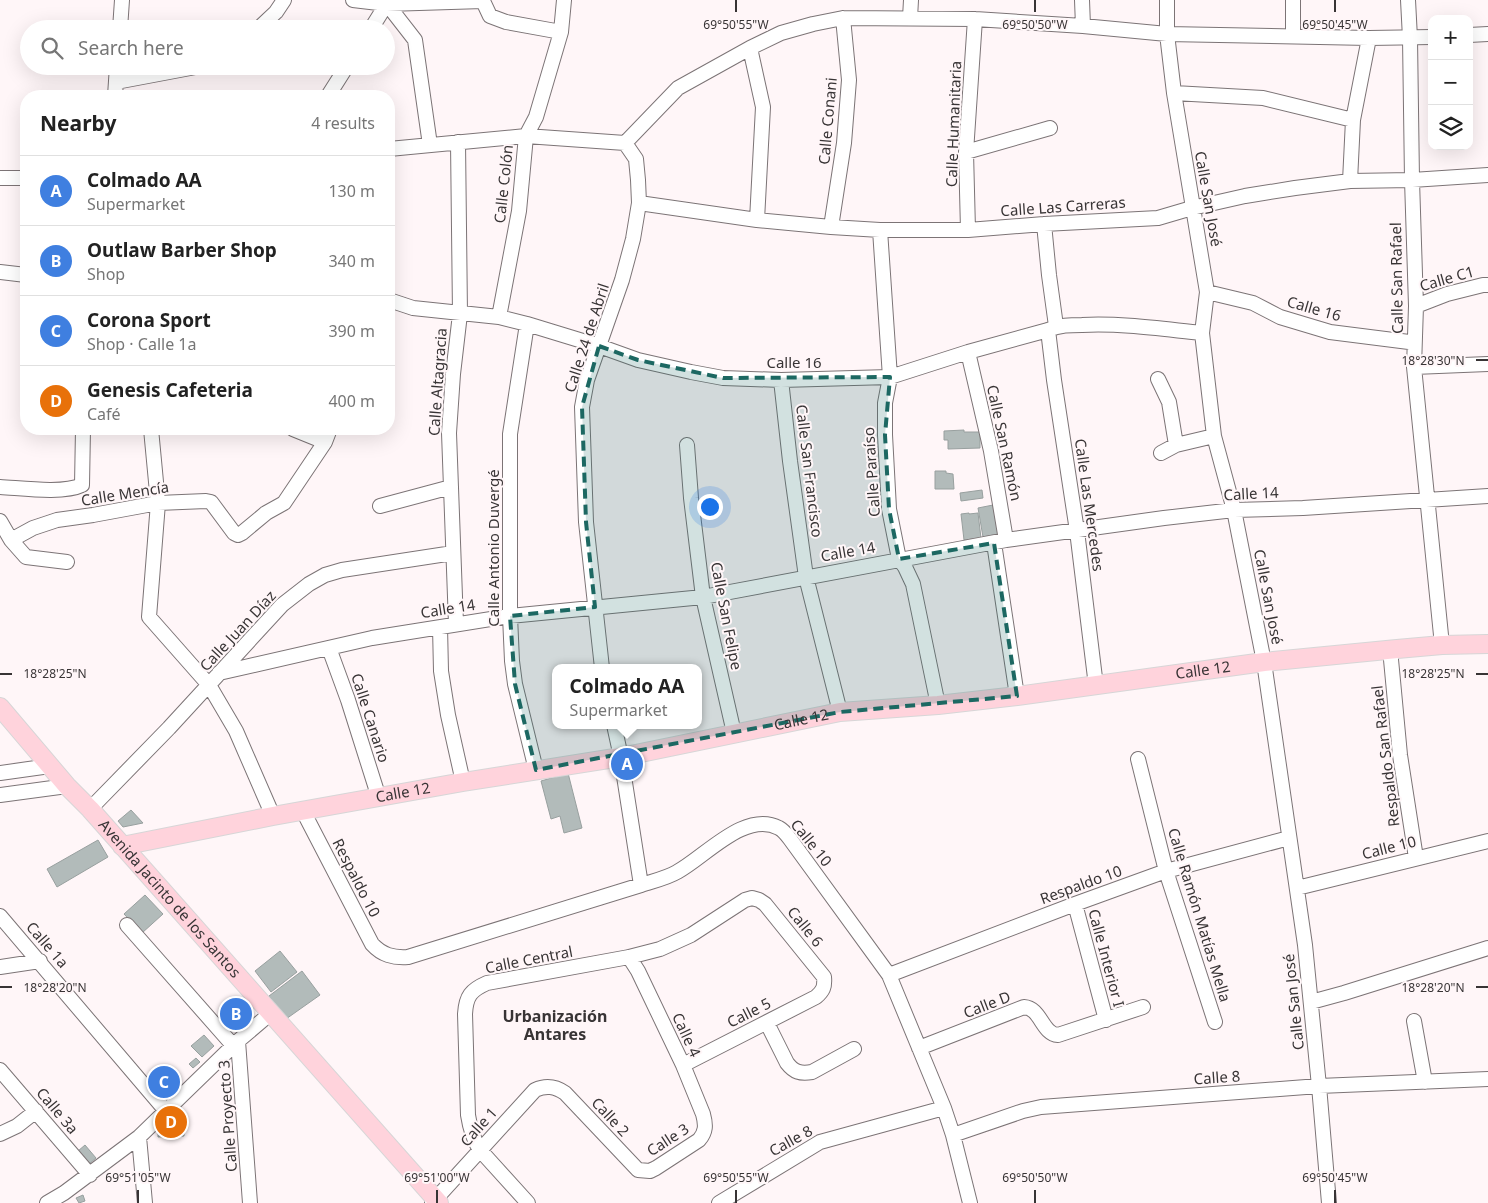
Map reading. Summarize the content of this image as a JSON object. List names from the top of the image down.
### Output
{
  "streets": {
    "main road": ["Calle 12", "Avenida Jacinto de los Santos"],
    "street": [
      "Calle Conani",
      "Calle Humanitaria",
      "Calle Colón",
      "Calle San José",
      "Calle Las Carreras",
      "Calle San Rafael",
      "Calle C1",
      "Calle 16",
      "Calle 24 de Abril",
      "Calle Altagracia",
      "Calle San Ramón",
      "Calle San Francisco",
      "Calle Paraíso",
      "Calle Mencía",
      "Calle 14",
      "Calle Las Mercedes",
      "Calle Antonio Duvergé",
      "Calle San Felipe",
      "Calle Juan Díaz",
      "Calle Canario",
      "Respaldo San Rafael",
      "Calle 10",
      "Respaldo 10",
      "Calle Ramón Matías Mella",
      "Calle 6",
      "Calle 1a",
      "Calle Interior I",
      "Calle Central",
      "Calle D",
      "Calle 5",
      "Calle 4",
      "Calle 8",
      "Calle 3a",
      "Calle Proyecto 3",
      "Calle 2",
      "Calle 1",
      "Calle 3"
    ]
  },
  "crossings": [
    ["Calle Conani", "Calle Las Carreras"],
    ["Calle Humanitaria", "Calle Las Carreras"],
    ["Calle Colón", "Calle 16"],
    ["Calle San José", "Calle Las Carreras"],
    ["Calle San José", "Calle 16"],
    ["Calle San José", "Calle 14"],
    ["Calle San José", "Calle 12"],
    ["Calle San José", "Calle 10"],
    ["Calle San José", "Respaldo 10"],
    ["Calle San José", "Calle 8"],
    ["Calle Las Carreras", "Calle San Rafael"],
    ["Calle Las Carreras", "Calle 24 de Abril"],
    ["Calle Las Carreras", "Calle Paraíso"],
    ["Calle Las Carreras", "Calle Las Mercedes"],
    ["Calle San Rafael", "Calle C1"],
    ["Calle San Rafael", "Calle 16"],
    ["Calle San Rafael", "Calle 14"],
    ["Calle San Rafael", "Calle 12"],
    ["Calle 16", "Calle 24 de Abril"],
    ["Calle 16", "Calle Altagracia"],
    ["Calle 16", "Calle San Ramón"],
    ["Calle 16", "Calle San Francisco"],
    ["Calle 16", "Calle Paraíso"],
    ["Calle 16", "Calle Las Mercedes"],
    ["Calle 16", "Calle Antonio Duvergé"],
    ["Calle 24 de Abril", "Calle 14"],
    ["Calle Altagracia", "Calle 14"],
    ["Calle Altagracia", "Calle Juan Díaz"],
    ["Calle San Ramón", "Calle 14"],
    ["Calle San Ramón", "Calle 12"],
    ["Calle San Francisco", "Calle 14"],
    ["Calle San Francisco", "Calle 12"],
    ["Calle Paraíso", "Calle 14"],
    ["Calle Paraíso", "Calle 12"],
    ["Calle 14", "Calle Las Mercedes"],
    ["Calle 14", "Calle Antonio Duvergé"],
    ["Calle 14", "Calle San Felipe"],
    ["Calle 14", "Calle Juan Díaz"],
    ["Calle 14", "Calle Canario"],
    ["Calle Las Mercedes", "Calle 12"],
    ["Calle Antonio Duvergé", "Calle 12"],
    ["Calle San Felipe", "Calle 12"],
    ["Calle Juan Díaz", "Avenida Jacinto de los Santos"],
    ["Calle 12", "Calle Canario"],
    ["Calle 12", "Respaldo San Rafael"],
    ["Calle 12", "Respaldo 10"],
    ["Calle 12", "Avenida Jacinto de los Santos"],
    ["Respaldo San Rafael", "Calle 10"],
    ["Calle 10", "Respaldo 10"],
    ["Calle 10", "Calle D"],
    ["Calle 10", "Calle 8"],
    ["Respaldo 10", "Calle Ramón Matías Mella"],
    ["Respaldo 10", "Calle Interior I"],
    ["Avenida Jacinto de los Santos", "Calle 1"],
    ["Calle 6", "Calle Central"],
    ["Calle 6", "Calle 5"],
    ["Calle Interior I", "Calle D"],
    ["Calle Central", "Calle 4"],
    ["Calle Central", "Calle 1"],
    ["Calle 5", "Calle 4"],
    ["Calle 4", "Calle 3"],
    ["Calle 2", "Calle 1"],
    ["Calle 2", "Calle 3"]
  ],
  "districts": ["Urbanización Antares"],
  "page": {
    "map_buttons": ["+", "−"],
    "search": "Search here",
    "heading": ["Nearby", "4 results"],
    "list": [
      {
        "mark": "A",
        "name": "Colmado AA",
        "note": "Supermarket",
        "value": "130 m"
      },
      {
        "mark": "B",
        "name": "Outlaw Barber Shop",
        "note": "Shop",
        "value": "340 m"
      },
      {
        "mark": "C",
        "name": "Corona Sport",
        "note": "Shop · Calle 1a",
        "value": "390 m"
      },
      {
        "mark": "D",
        "name": "Genesis Cafeteria",
        "note": "Café",
        "value": "400 m"
      }
    ],
    "popup": ["Colmado AA", "Supermarket"],
    "pins": [
      "A",
      "B",
      "C",
      "D"
    ]
  },
  "coordinates": [
    "69°50'55\"W",
    "69°50'50\"W",
    "69°50'45\"W",
    "18°28'30\"N",
    "18°28'25\"N",
    "18°28'20\"N",
    "69°51'05\"W",
    "69°51'00\"W"
  ]
}
